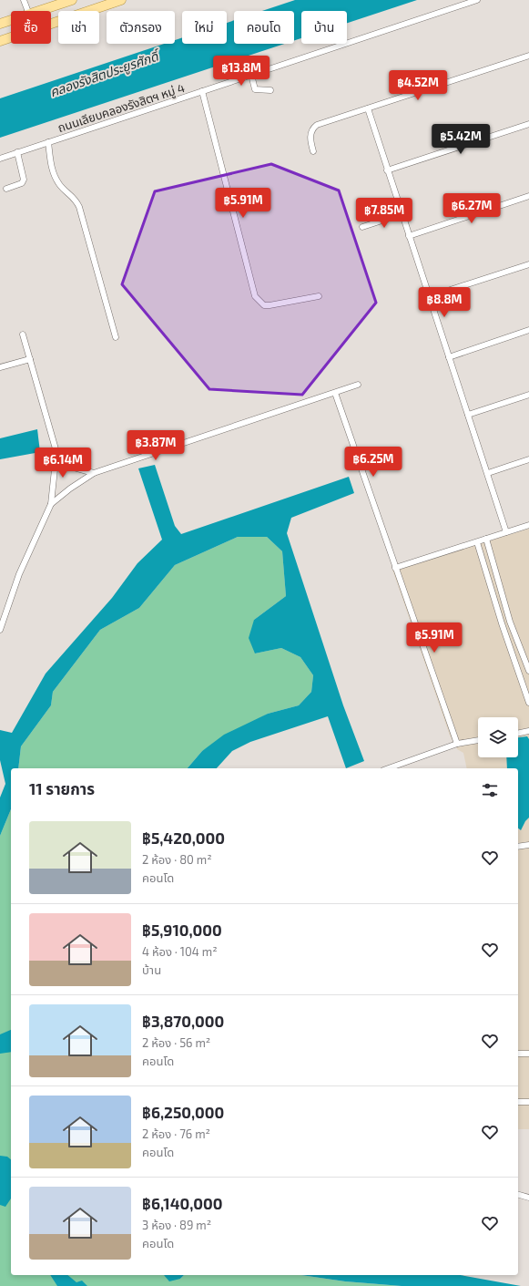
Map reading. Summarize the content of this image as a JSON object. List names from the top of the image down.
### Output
{
  "streets": {
    "street": ["ถนนเลียบคลองรังสิตฯ หมู่ 4"]
  },
  "water": ["คลองรังสิตประยูรศักดิ์"],
  "page": {
    "chip": [
      "ซื้อ",
      "เช่า",
      "ตัวกรอง",
      "ใหม่",
      "คอนโด",
      "บ้าน"
    ],
    "price": [
      "฿13.8M",
      "฿4.52M",
      "฿5.42M",
      "฿5.91M",
      "฿6.27M",
      "฿7.85M",
      "฿8.8M",
      "฿3.87M",
      "฿6.25M",
      "฿6.14M",
      "฿5.91M"
    ],
    "heading": "11 รายการ",
    "list": [
      {
        "name": "฿5,420,000",
        "note": "2 ห้อง · 80 m² · คอนโด"
      },
      {
        "name": "฿5,910,000",
        "note": "4 ห้อง · 104 m² · บ้าน"
      },
      {
        "name": "฿3,870,000",
        "note": "2 ห้อง · 56 m² · คอนโด"
      },
      {
        "name": "฿6,250,000",
        "note": "2 ห้อง · 76 m² · คอนโด"
      },
      {
        "name": "฿6,140,000",
        "note": "3 ห้อง · 89 m² · คอนโด"
      }
    ]
  }
}
